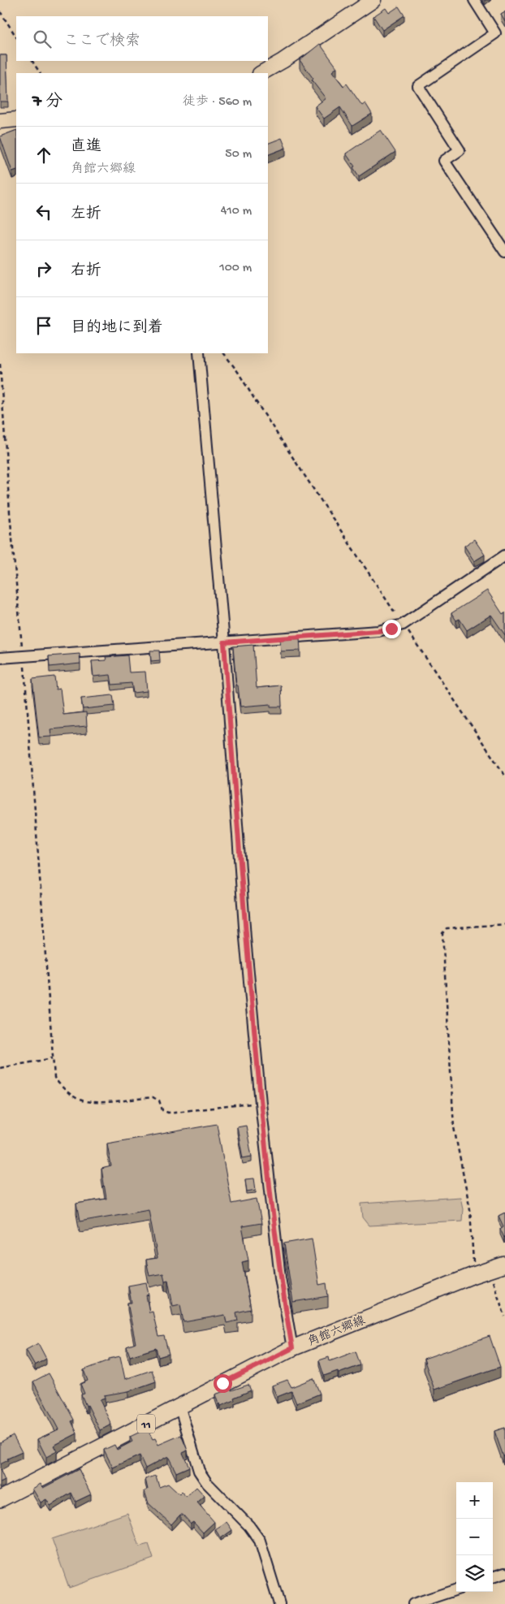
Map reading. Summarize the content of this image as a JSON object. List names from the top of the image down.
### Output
{
  "streets": {
    "main road": ["角館六郷線", "11"]
  },
  "page": {
    "search": "ここで検索",
    "heading": ["7 分", "徒歩 · 560 m"],
    "list": [
      ["直進", "角館六郷線", "50 m"],
      ["左折", "410 m"],
      ["右折", "100 m"],
      "目的地に到着"
    ],
    "map_buttons": ["+", "−"]
  }
}
